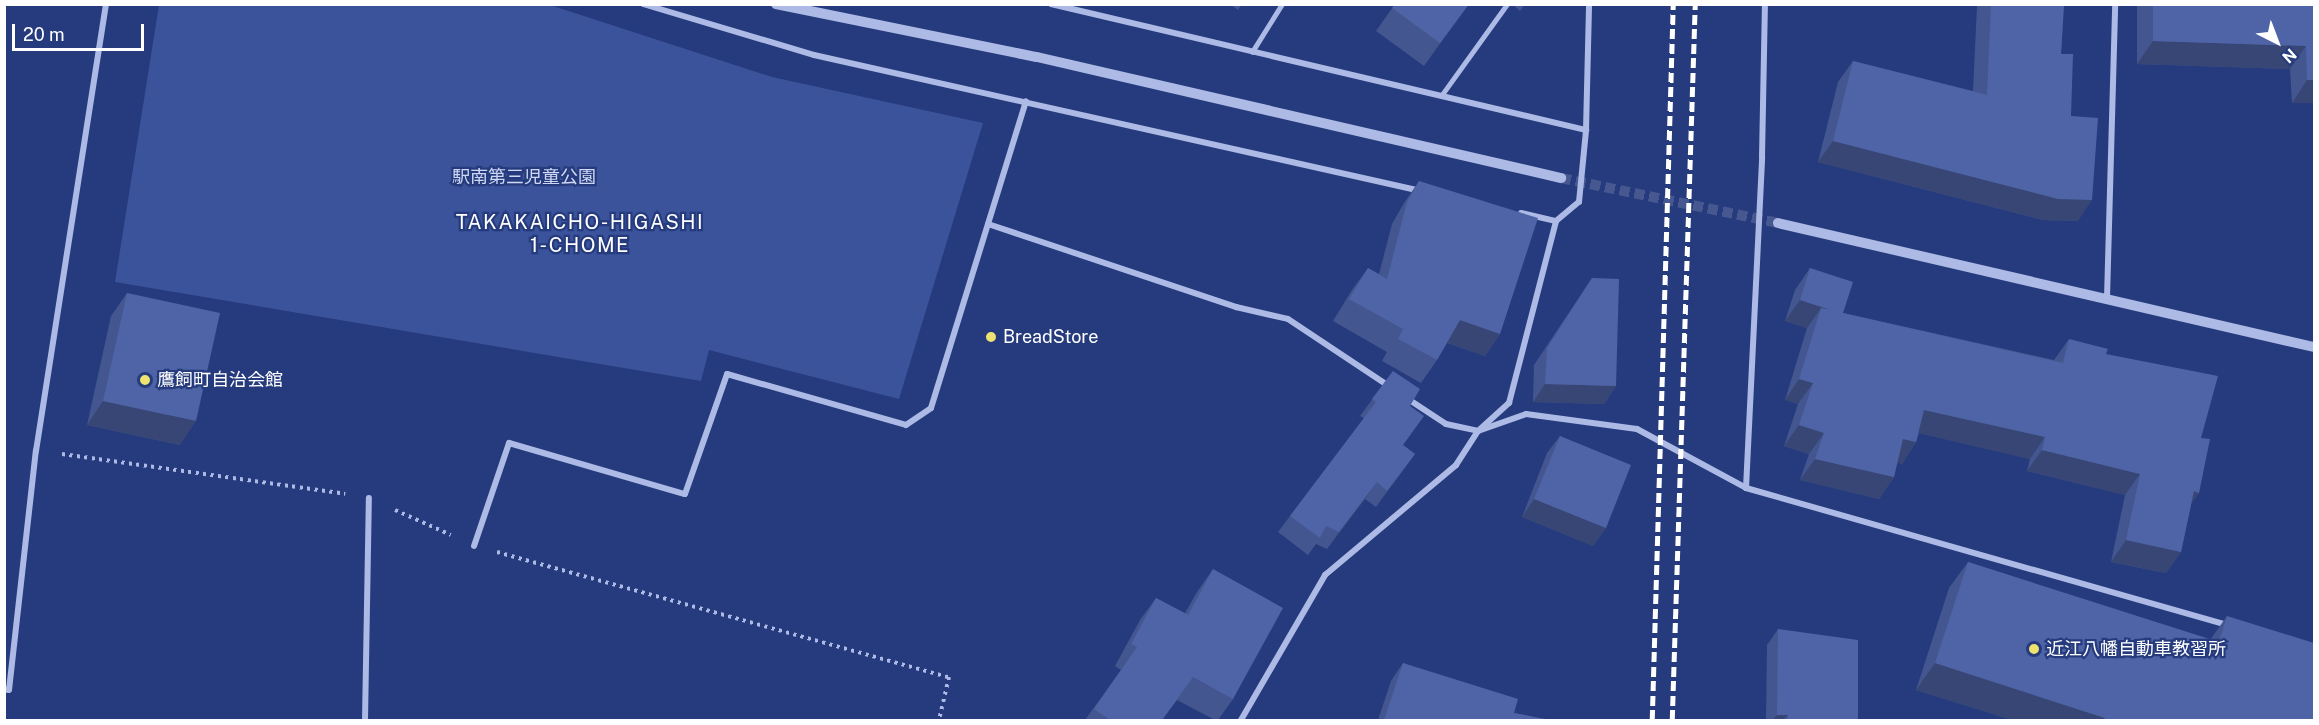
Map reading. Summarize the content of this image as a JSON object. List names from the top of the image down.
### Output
{
  "districts": ["TAKAKAICHO-HIGASHI 1-CHOME"],
  "parks": ["駅南第三児童公園"],
  "places": ["BreadStore", "鷹飼町自治会館", "近江八幡自動車教習所"],
  "scale_bar": "20 m",
  "north": "bottom right"
}
